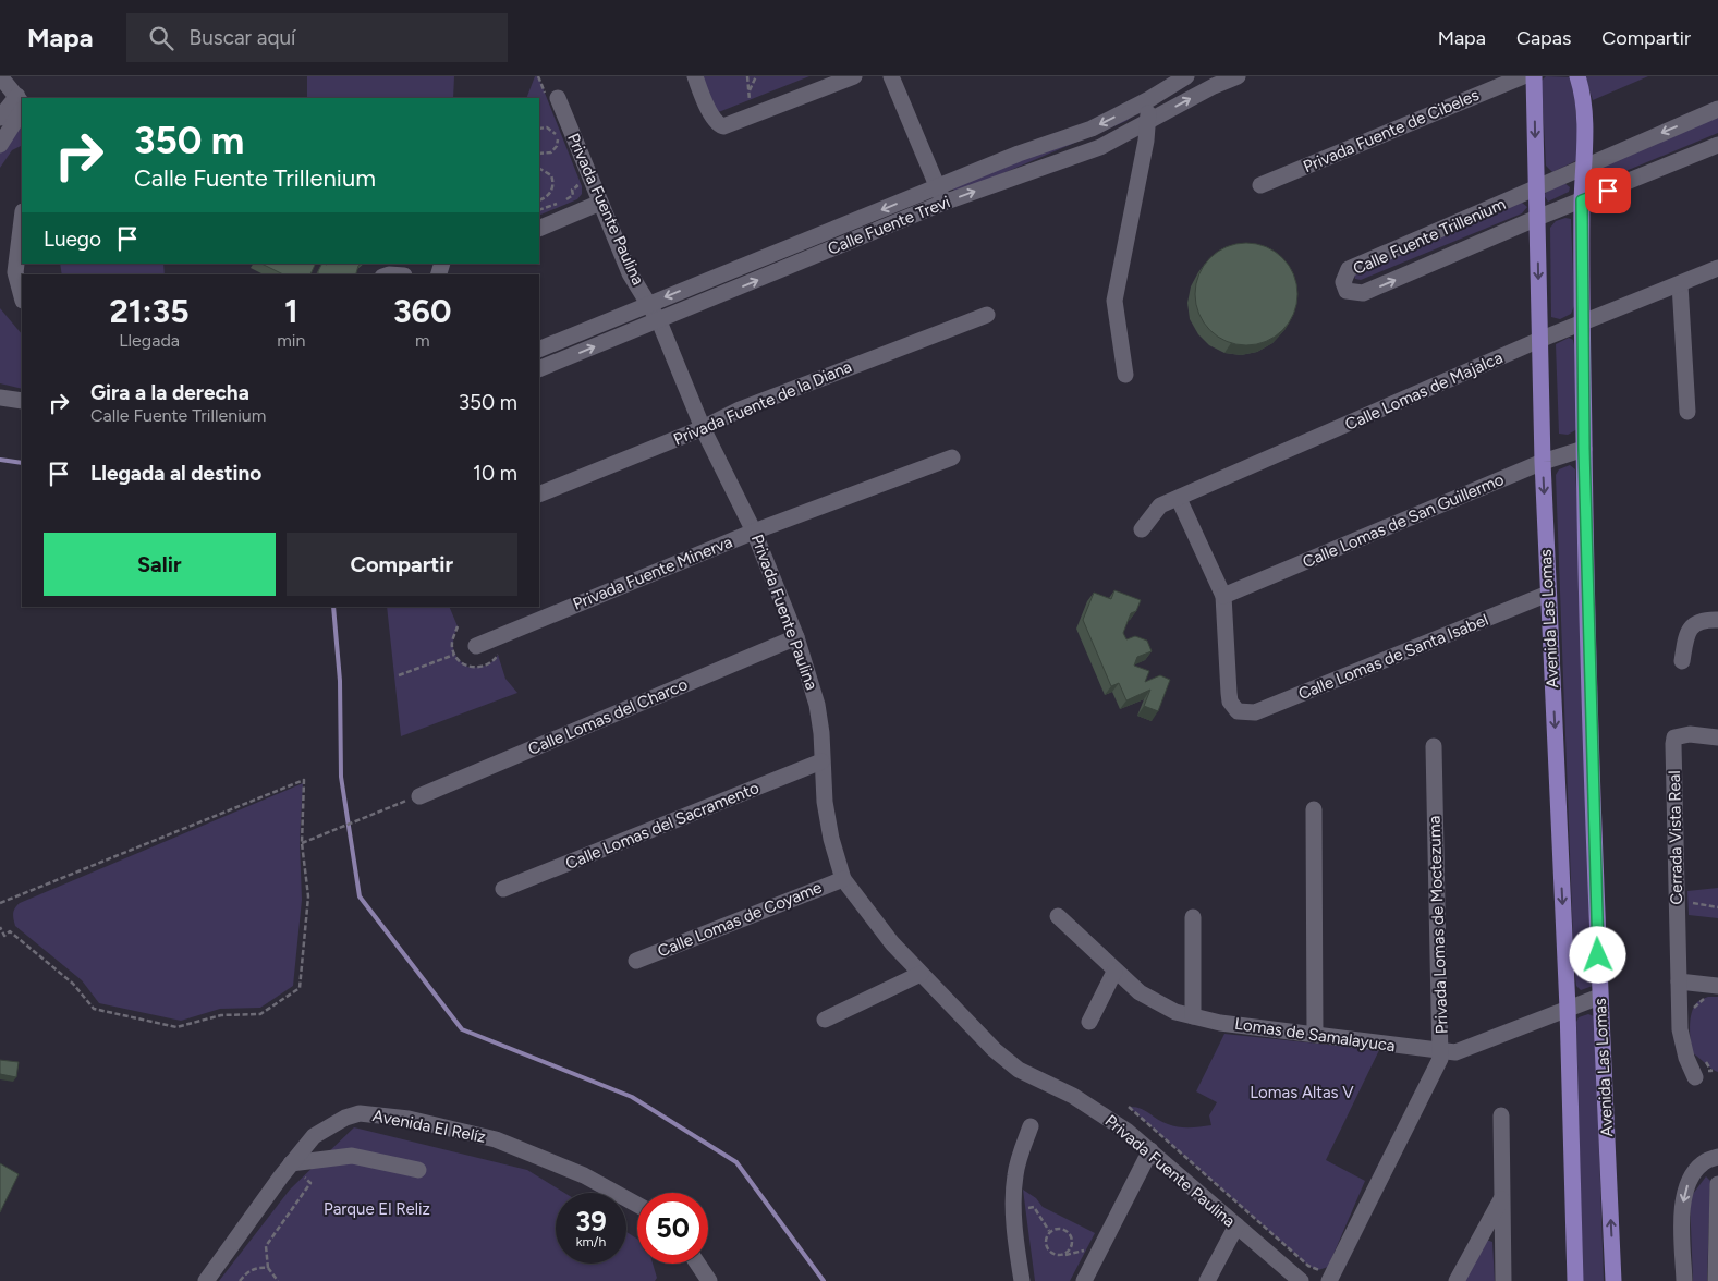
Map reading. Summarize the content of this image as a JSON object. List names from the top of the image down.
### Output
{
  "streets": {
    "main road": ["Avenida Las Lomas"],
    "street": [
      "Privada Fuente de Cibeles",
      "Privada Fuente Paulina",
      "Calle Fuente Trevi",
      "Calle Fuente Trillenium",
      "Calle Lomas de Majalca",
      "Privada Fuente de la Diana",
      "Calle Lomas de San Guillermo",
      "Privada Fuente Minerva",
      "Calle Lomas de Santa Isabel",
      "Calle Lomas del Charco",
      "Calle Lomas del Sacramento",
      "Cerrada Vista Real",
      "Calle Lomas de Coyame",
      "Privada Lomas de Moctezuma",
      "Lomas de Samalayuca",
      "Avenida El Relíz"
    ]
  },
  "crossings": [
    ["Privada Fuente Paulina", "Calle Fuente Trevi"],
    ["Privada Fuente Paulina", "Privada Fuente de la Diana"],
    ["Privada Fuente Paulina", "Privada Fuente Minerva"],
    ["Privada Fuente Paulina", "Calle Lomas del Charco"],
    ["Privada Fuente Paulina", "Calle Lomas del Sacramento"],
    ["Privada Fuente Paulina", "Calle Lomas de Coyame"],
    ["Calle Fuente Trillenium", "Avenida Las Lomas"],
    ["Calle Lomas de Majalca", "Avenida Las Lomas"],
    ["Calle Lomas de San Guillermo", "Avenida Las Lomas"],
    ["Calle Lomas de San Guillermo", "Calle Lomas de Santa Isabel"],
    ["Avenida Las Lomas", "Calle Lomas de Santa Isabel"],
    ["Avenida Las Lomas", "Lomas de Samalayuca"],
    ["Privada Lomas de Moctezuma", "Lomas de Samalayuca"]
  ],
  "parks": ["Lomas Altas V", "Parque El Reliz"],
  "page": {
    "header": "Mapa",
    "search": "Buscar aquí",
    "nav": ["Mapa", "Capas", "Compartir"],
    "turn": ["350 m", "Calle Fuente Trillenium"],
    "then": "Luego",
    "eta": [
      "21:35",
      "Llegada",
      "1",
      "min",
      "360",
      "m"
    ],
    "list": [
      {
        "name": "Gira a la derecha",
        "note": "Calle Fuente Trillenium",
        "value": "350 m"
      },
      {
        "name": "Llegada al destino",
        "value": "10 m"
      }
    ],
    "buttons": ["Salir", "Compartir"],
    "speed": "39 km/h",
    "limit": "50"
  }
}
